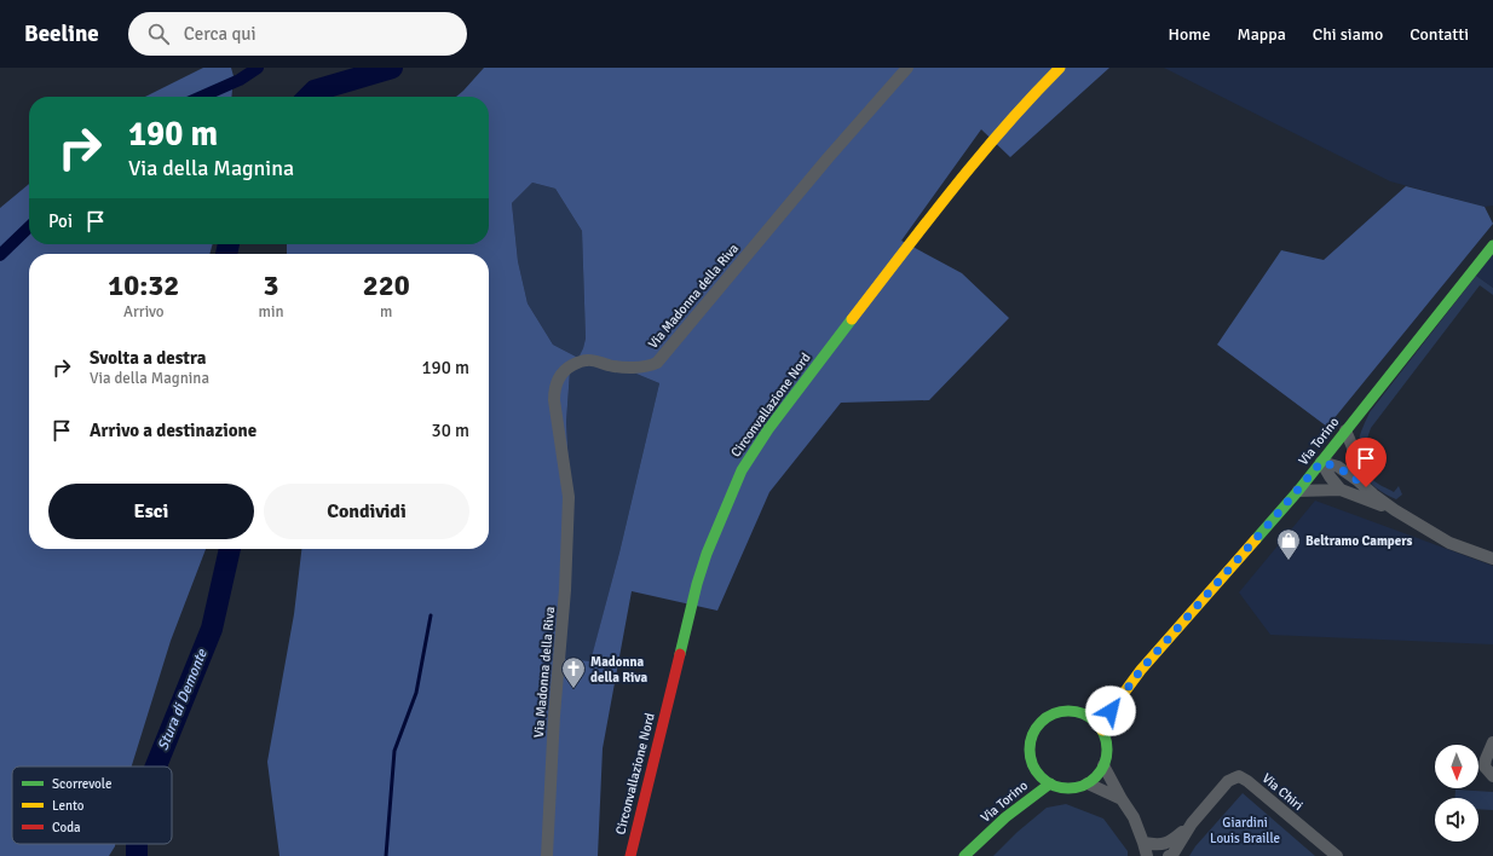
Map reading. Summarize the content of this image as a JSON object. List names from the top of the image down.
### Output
{
  "streets": {
    "main road": ["Circonvallazione Nord", "Via Torino"],
    "street": ["Via Madonna della Riva", "Via Chiri"]
  },
  "water": ["Stura di Demonte"],
  "parks": ["Giardini Louis Braille"],
  "places": {
    "shop": ["Beltramo Campers"],
    "church": ["Madonna della Riva"]
  },
  "legend": ["Scorrevole", "Lento", "Coda"],
  "north": "bottom",
  "page": {
    "header": "Beeline",
    "search": "Cerca qui",
    "nav": [
      "Home",
      "Mappa",
      "Chi siamo",
      "Contatti"
    ],
    "turn": ["190 m", "Via della Magnina"],
    "then": "Poi",
    "eta": [
      "10:32",
      "Arrivo",
      "3",
      "min",
      "220",
      "m"
    ],
    "list": [
      {
        "name": "Svolta a destra",
        "note": "Via della Magnina",
        "value": "190 m"
      },
      {
        "name": "Arrivo a destinazione",
        "value": "30 m"
      }
    ],
    "buttons": ["Esci", "Condividi"]
  }
}
